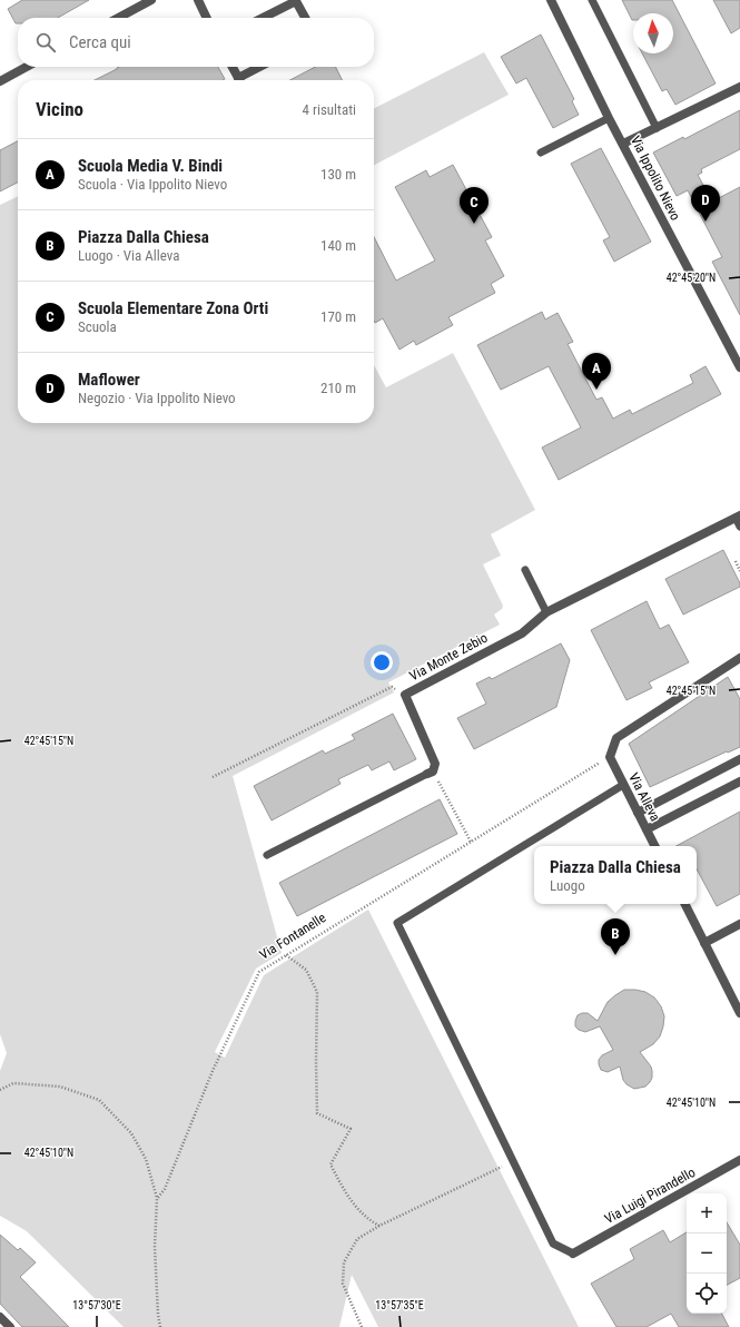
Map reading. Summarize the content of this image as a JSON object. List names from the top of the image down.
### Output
{
  "streets": {
    "street": [
      "Via Ippolito Nievo",
      "Via Monte Zebio",
      "Via Alleva",
      "Via Luigi Pirandello"
    ],
    "path": ["Via Fontanelle"]
  },
  "north": "top",
  "page": {
    "search": "Cerca qui",
    "heading": ["Vicino", "4 risultati"],
    "list": [
      {
        "mark": "A",
        "name": "Scuola Media V. Bindi",
        "note": "Scuola · Via Ippolito Nievo",
        "value": "130 m"
      },
      {
        "mark": "B",
        "name": "Piazza Dalla Chiesa",
        "note": "Luogo · Via Alleva",
        "value": "140 m"
      },
      {
        "mark": "C",
        "name": "Scuola Elementare Zona Orti",
        "note": "Scuola",
        "value": "170 m"
      },
      {
        "mark": "D",
        "name": "Maflower",
        "note": "Negozio · Via Ippolito Nievo",
        "value": "210 m"
      }
    ],
    "pins": [
      "D",
      "C",
      "A",
      "B"
    ],
    "popup": ["Piazza Dalla Chiesa", "Luogo"],
    "map_buttons": ["+", "−"]
  },
  "coordinates": [
    "42°45'20\"N",
    "42°45'15\"N",
    "42°45'10\"N",
    "13°57'30\"E",
    "13°57'35\"E"
  ]
}
